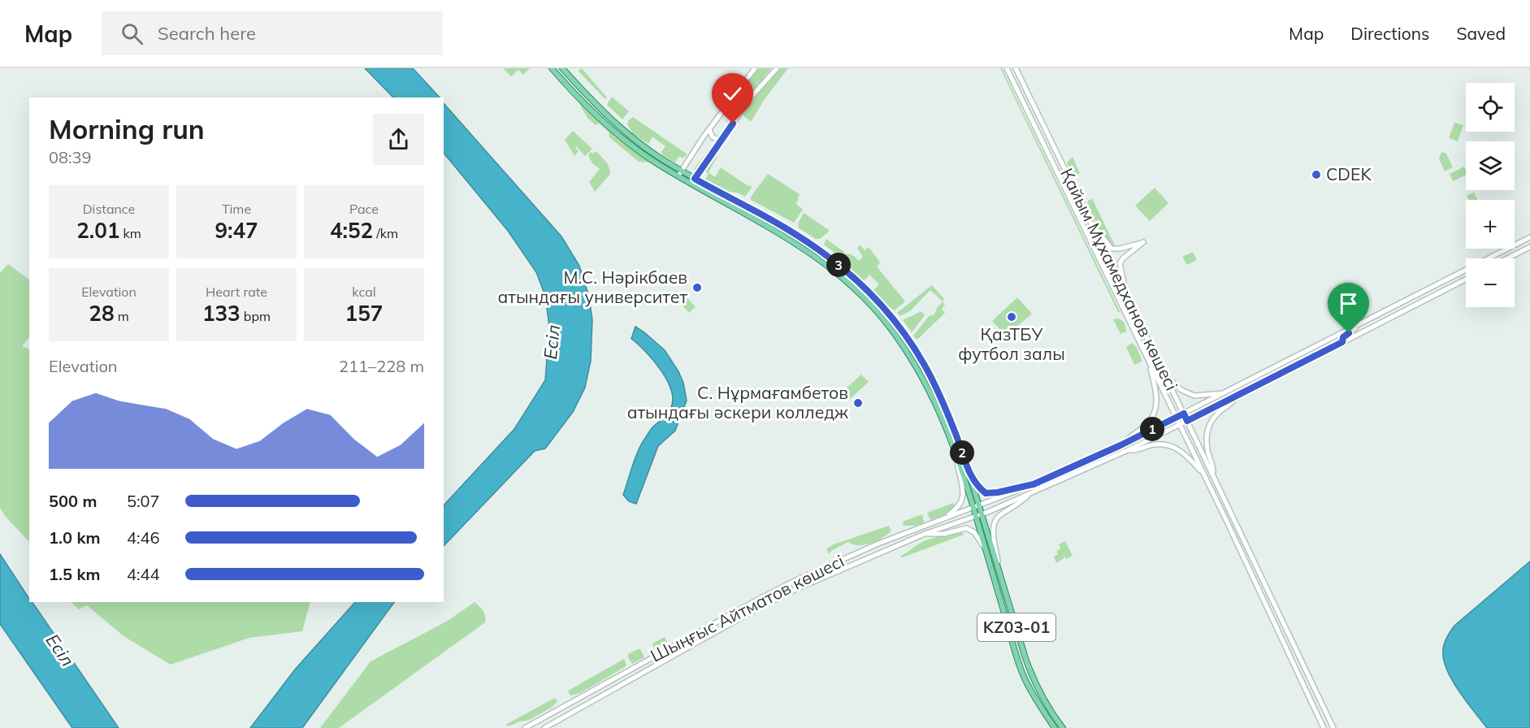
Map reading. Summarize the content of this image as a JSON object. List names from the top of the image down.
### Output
{
  "streets": {
    "main road": ["Қайым Мұхамедханов көшесі", "Шыңғыс Айтматов көшесі", "KZ03-01"]
  },
  "crossings": [
    ["Қайым Мұхамедханов көшесі", "Шыңғыс Айтматов көшесі"],
    ["Шыңғыс Айтматов көшесі", "KZ03-01"]
  ],
  "water": ["Есіл"],
  "places": [
    "CDEK",
    "М.С. Нәрікбаев атындағы университет",
    "ҚазТБУ футбол залы",
    "С. Нұрмағамбетов атындағы әскери колледж"
  ],
  "page": {
    "header": "Map",
    "search": "Search here",
    "nav": ["Map", "Directions", "Saved"],
    "map_buttons": ["+", "−"],
    "heading": ["Morning run", "08:39"],
    "stats": [
      ["Distance", "2.01 km"],
      ["Time", "9:47"],
      ["Pace", "4:52 /km"],
      ["Elevation", "28 m"],
      ["Heart rate", "133 bpm"],
      ["kcal", "157"]
    ],
    "pins": ["3", "1", "2"],
    "chart": ["Elevation", "211–228 m"],
    "list": [
      {
        "name": "500 m",
        "note": "5:07"
      },
      {
        "name": "1.0 km",
        "note": "4:46"
      },
      {
        "name": "1.5 km",
        "note": "4:44"
      }
    ]
  }
}
